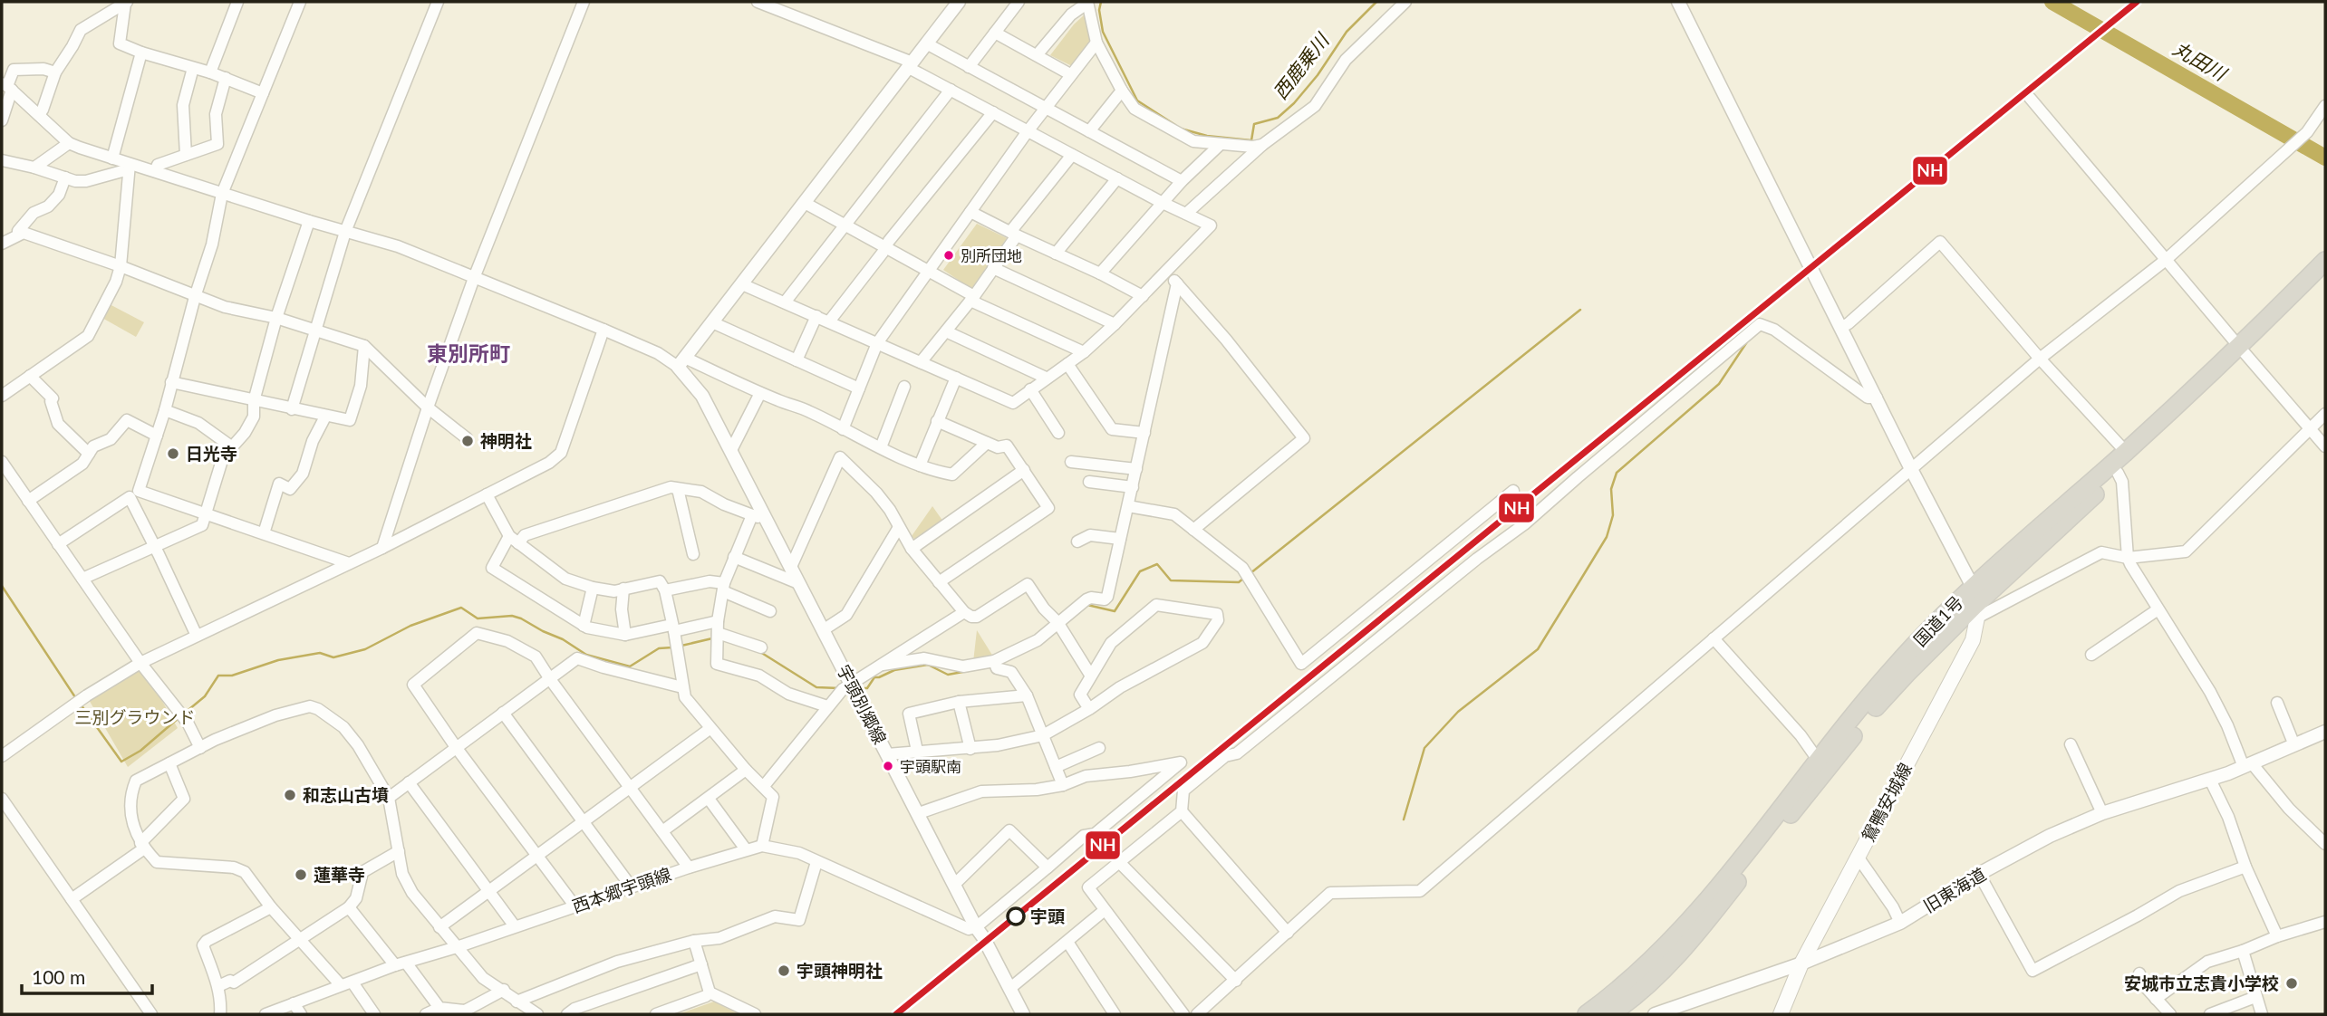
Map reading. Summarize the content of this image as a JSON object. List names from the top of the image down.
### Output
{
  "streets": {
    "highway": ["国道1号"],
    "main road": ["鴛鴨安城線"],
    "street": ["宇頭別郷線", "西本郷宇頭線", "旧東海道"]
  },
  "crossings": [
    ["国道1号", "鴛鴨安城線"],
    ["宇頭別郷線", "西本郷宇頭線"],
    ["鴛鴨安城線", "旧東海道"]
  ],
  "districts": ["東別所町"],
  "water": ["丸田川", "西鹿乗川"],
  "parks": ["三別グラウンド"],
  "places": [
    "別所団地",
    "神明社",
    "日光寺",
    "宇頭駅南",
    "和志山古墳",
    "蓮華寺",
    "宇頭",
    "宇頭神明社",
    "安城市立志貴小学校"
  ],
  "lines": ["transit line NH"],
  "scale_bar": "100 m"
}
